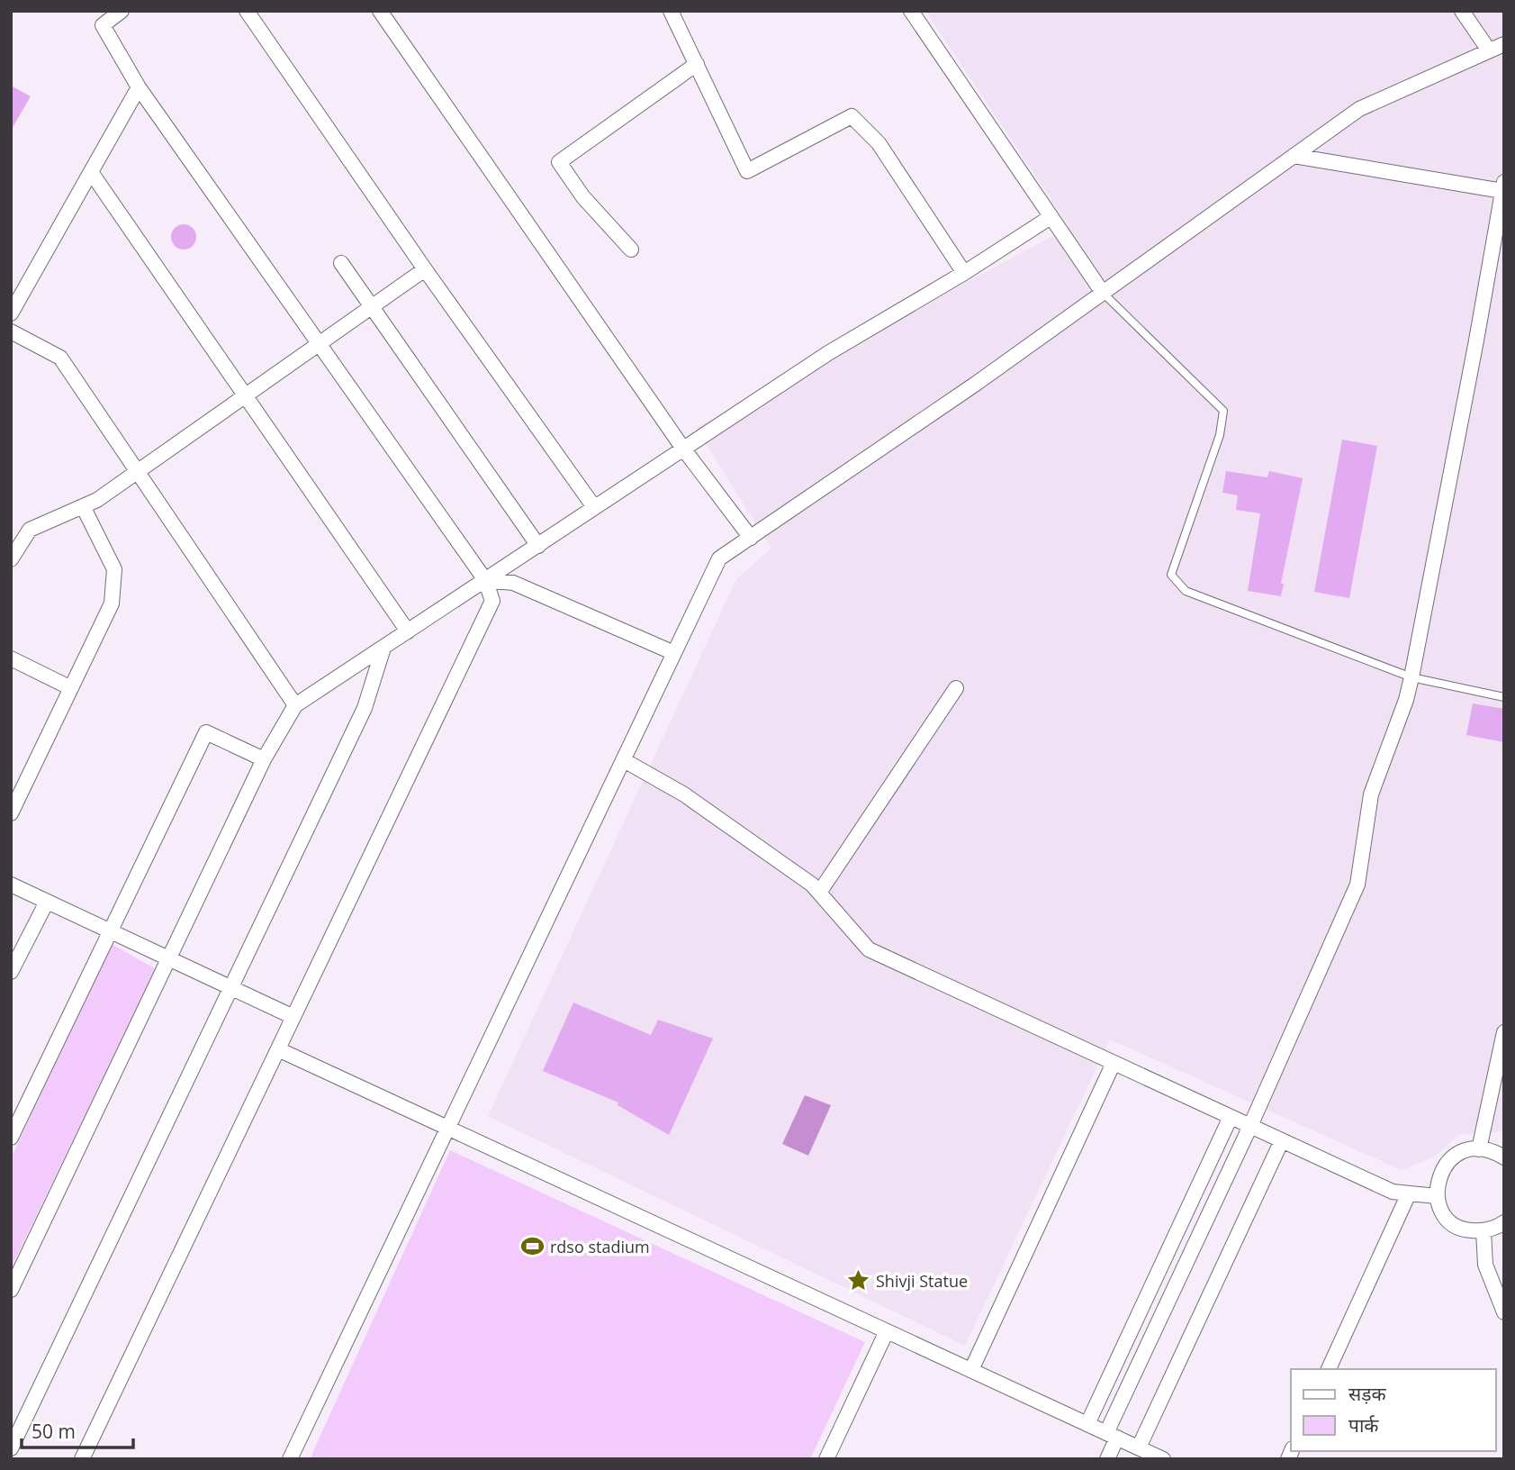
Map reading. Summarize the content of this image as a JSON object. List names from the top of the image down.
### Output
{
  "places": {
    "sports": ["rdso stadium"],
    "place": ["Shivji Statue"]
  },
  "legend": ["सड़क", "पार्क"],
  "scale_bar": "50 m"
}
